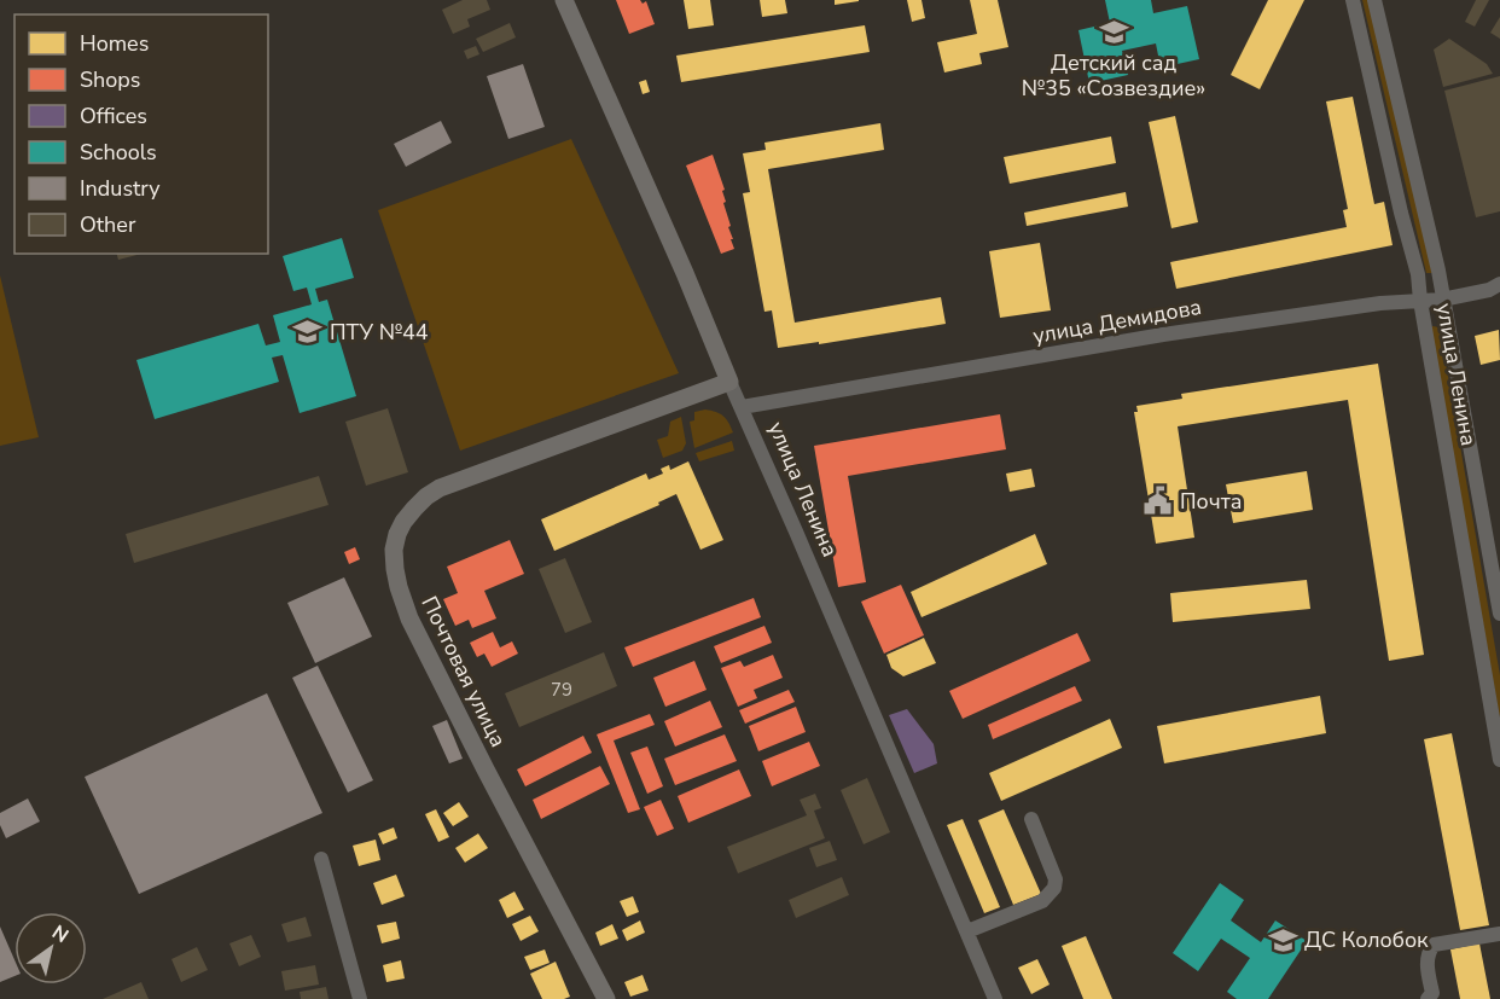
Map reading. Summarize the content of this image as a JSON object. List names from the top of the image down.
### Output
{
  "streets": {
    "main road": ["улица Ленина", "Почтовая улица"],
    "street": ["улица Демидова"]
  },
  "crossings": [
    ["улица Демидова", "улица Ленина"],
    ["улица Ленина", "Почтовая улица"]
  ],
  "places": {
    "school or university": ["Детский сад №35 «Созвездие»", "ПТУ №44", "ДС Колобок"],
    "public building": ["Почта"]
  },
  "house_numbers": ["79"],
  "legend": [
    "Homes",
    "Shops",
    "Offices",
    "Schools",
    "Industry",
    "Other"
  ],
  "north": "top right"
}
